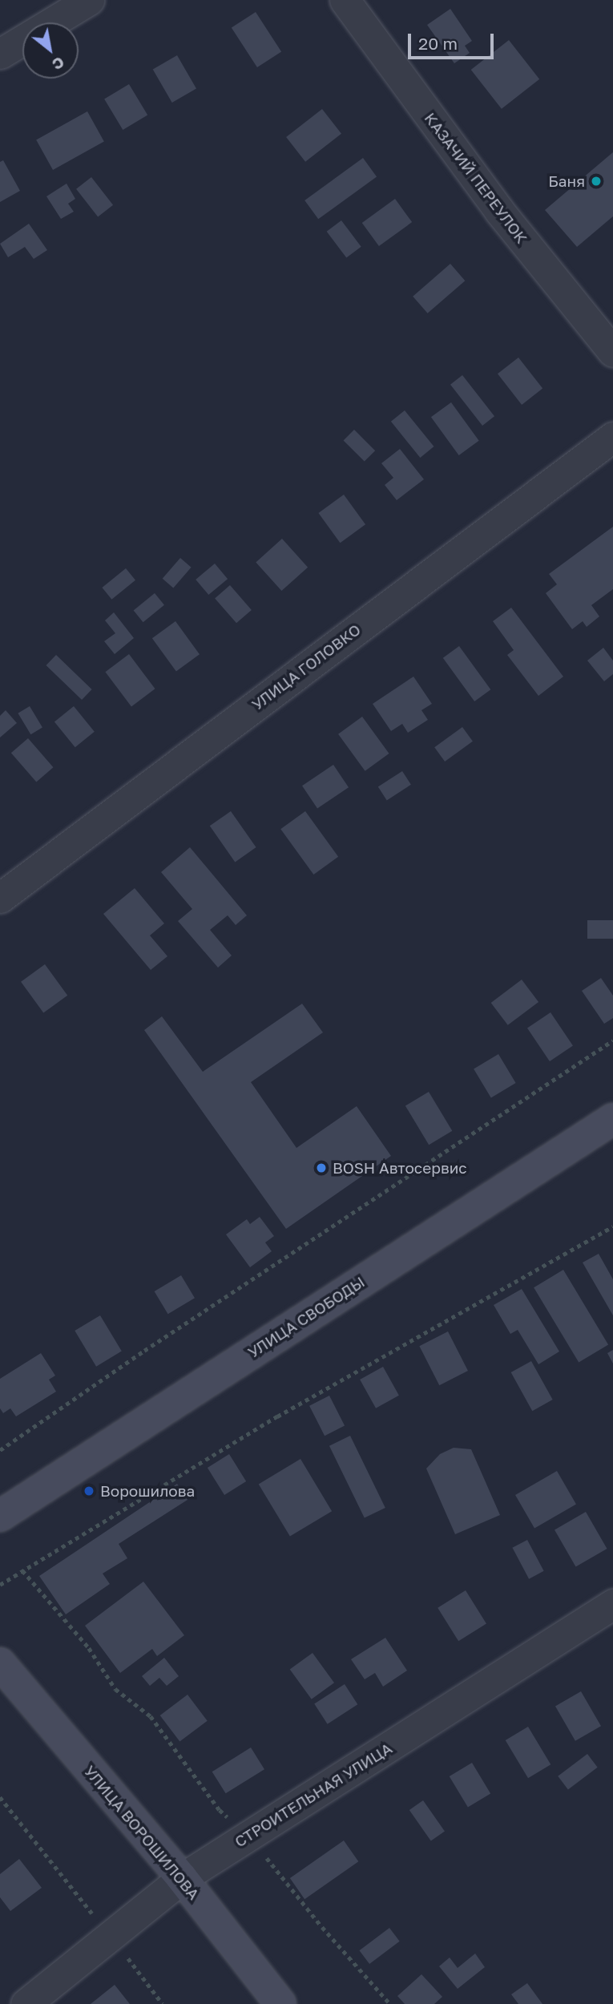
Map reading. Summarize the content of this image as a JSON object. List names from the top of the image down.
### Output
{
  "streets": {
    "main road": ["УЛИЦА СВОБОДЫ", "УЛИЦА ВОРОШИЛОВА"],
    "street": ["КАЗАЧИЙ ПЕРЕУЛОК", "УЛИЦА ГОЛОВКО", "СТРОИТЕЛЬНАЯ УЛИЦА"]
  },
  "crossings": [
    ["СТРОИТЕЛЬНАЯ УЛИЦА", "УЛИЦА ВОРОШИЛОВА"]
  ],
  "places": ["Баня", "BOSH Автосервис", "Ворошилова"],
  "scale_bar": "20 m",
  "north": "bottom right"
}
